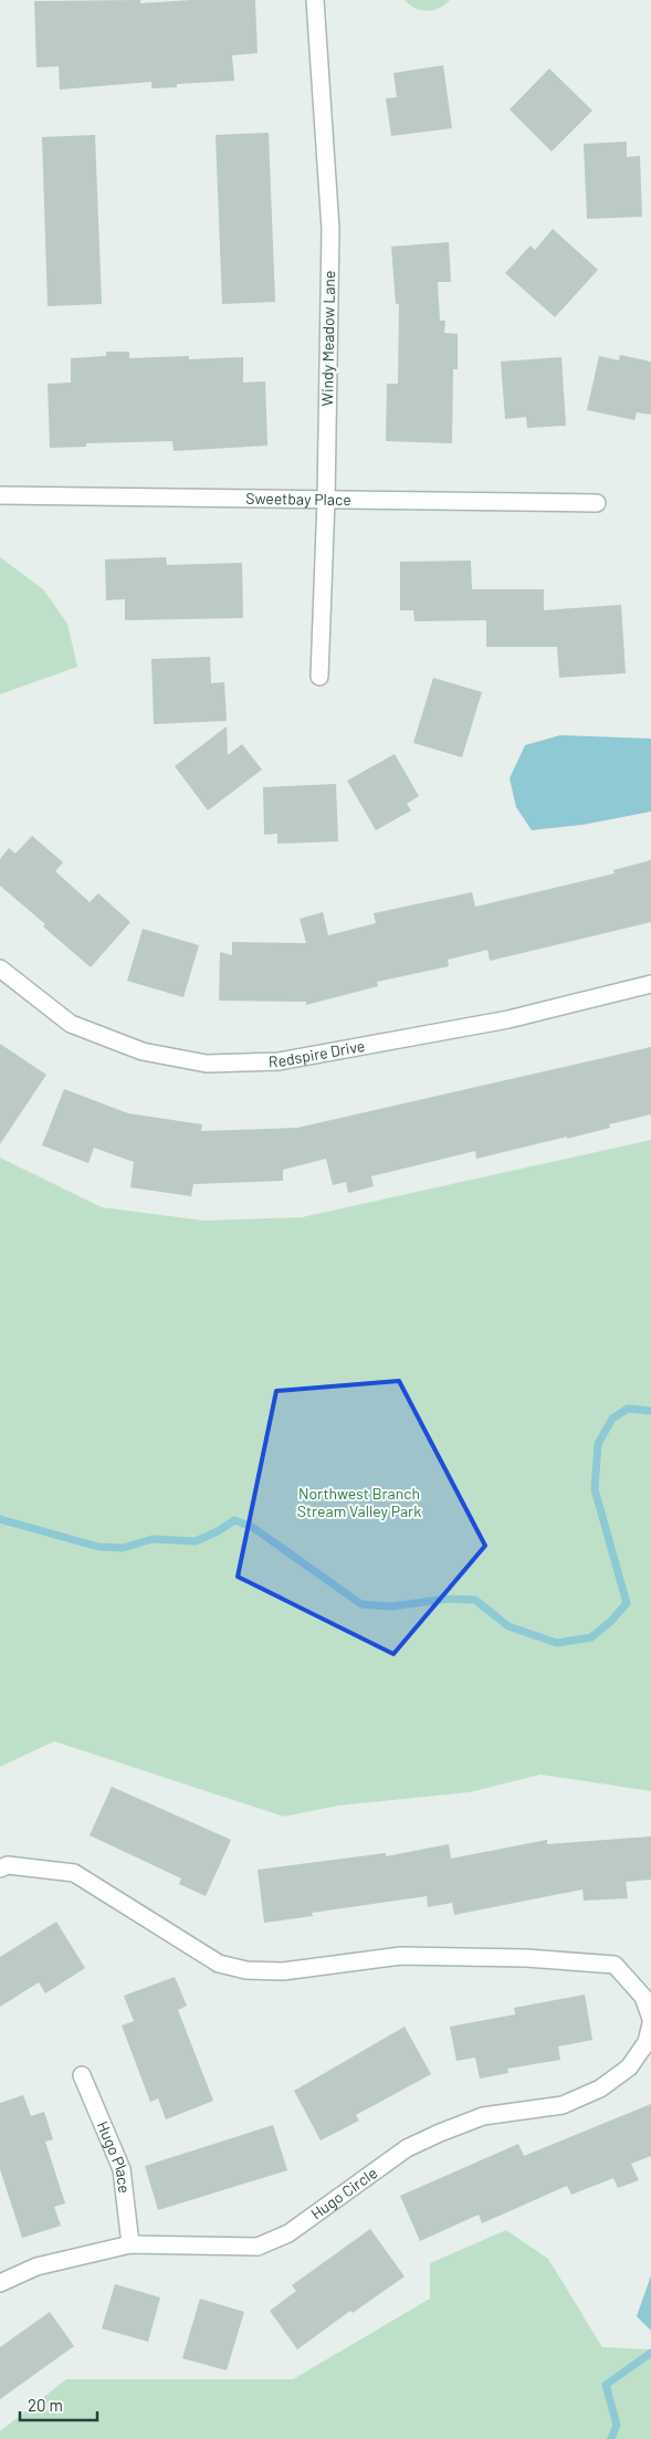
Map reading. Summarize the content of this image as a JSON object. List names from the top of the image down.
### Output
{
  "streets": {
    "street": [
      "Windy Meadow Lane",
      "Sweetbay Place",
      "Redspire Drive",
      "Hugo Place",
      "Hugo Circle"
    ]
  },
  "crossings": [
    ["Windy Meadow Lane", "Sweetbay Place"],
    ["Hugo Place", "Hugo Circle"]
  ],
  "parks": ["Northwest Branch Stream Valley Park"],
  "scale_bar": "20 m"
}
